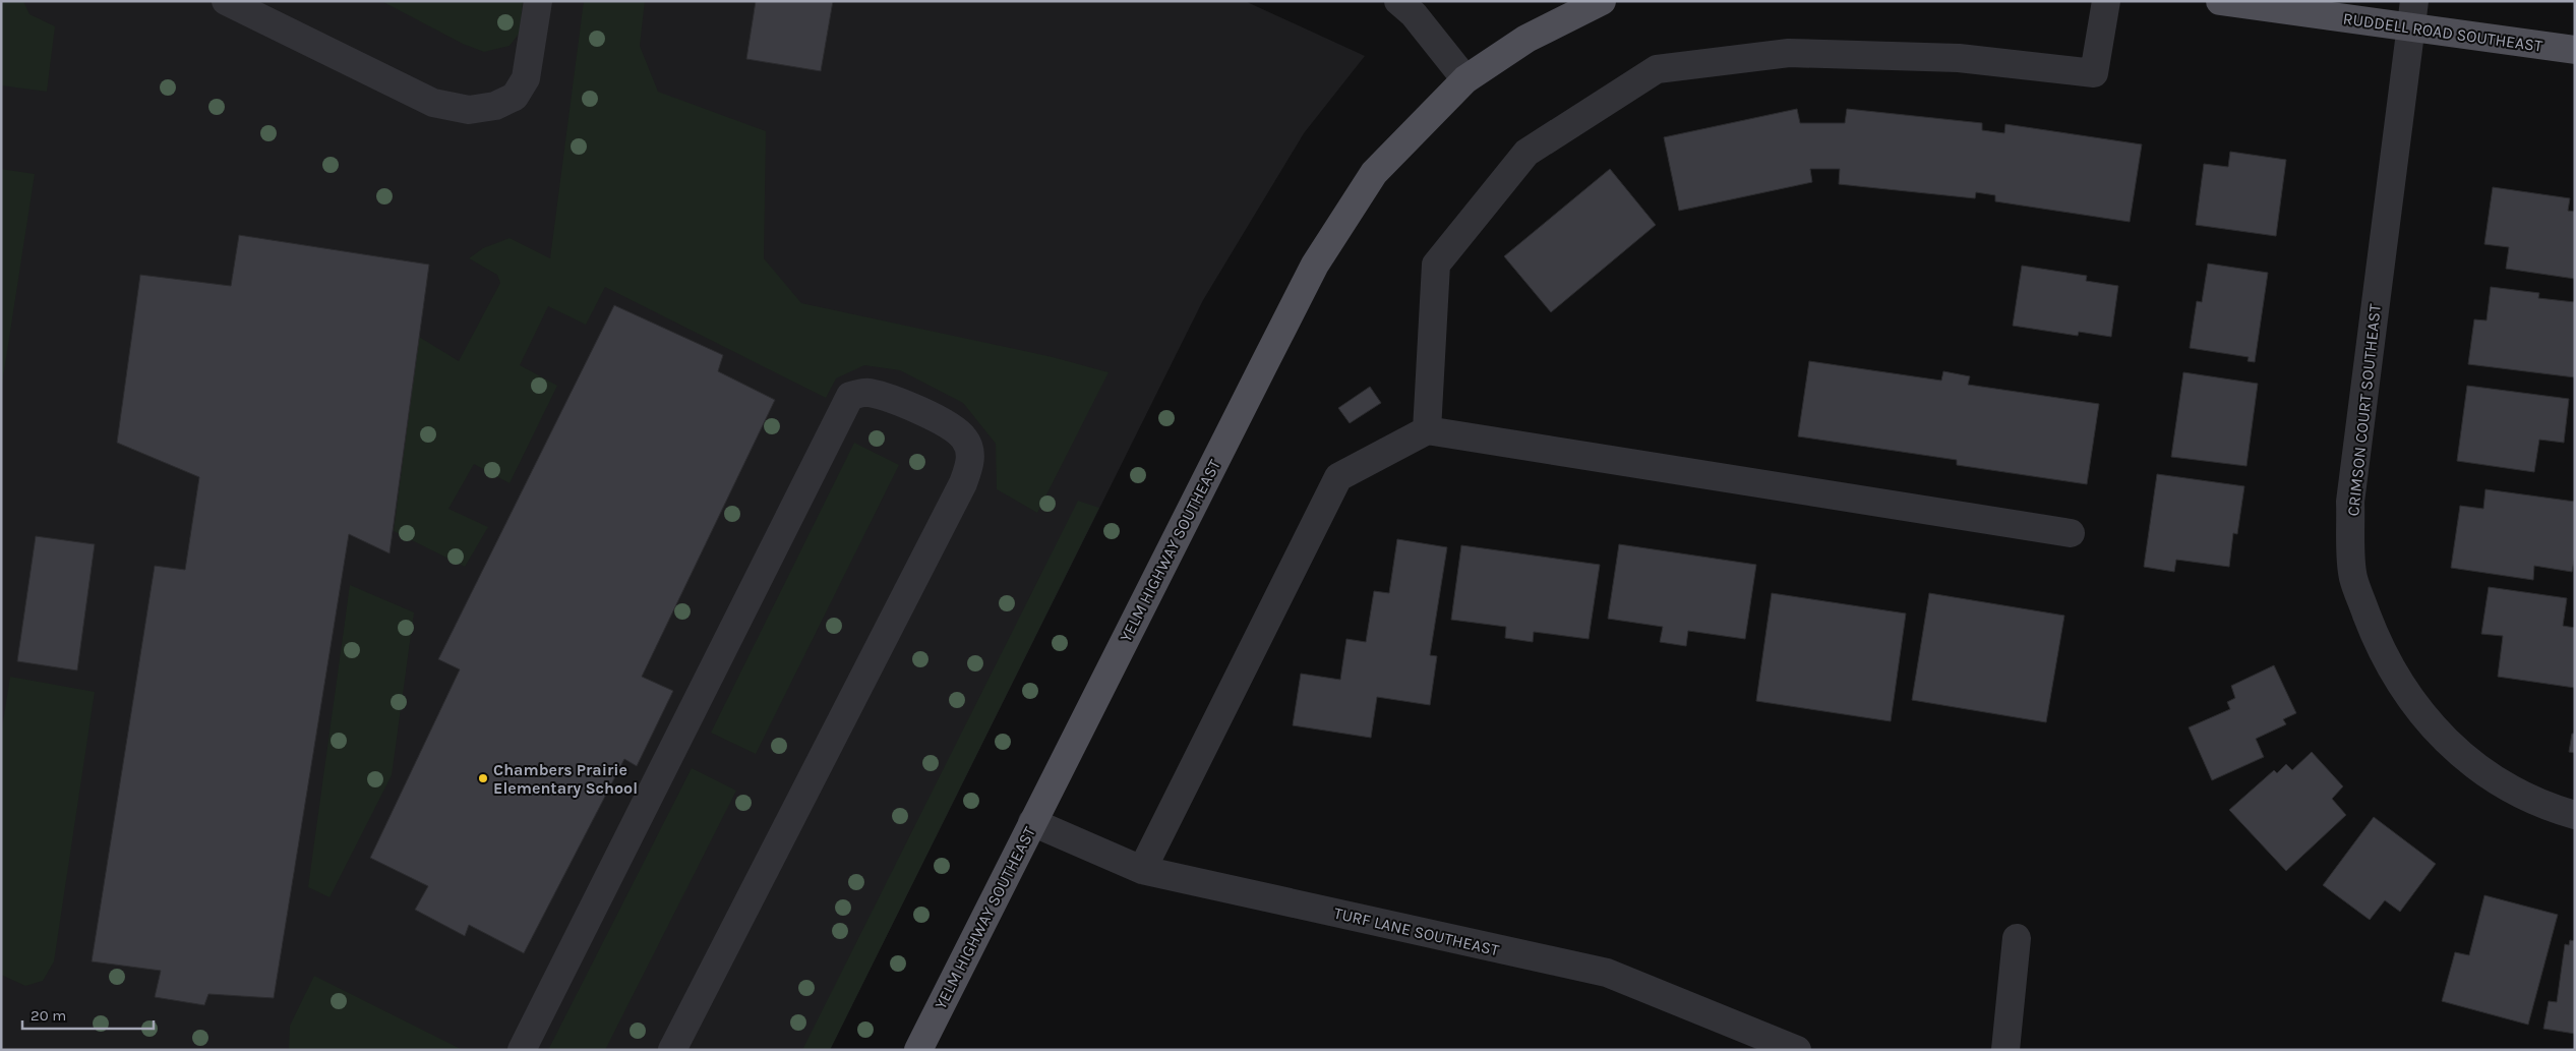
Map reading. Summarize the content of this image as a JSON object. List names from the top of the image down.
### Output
{
  "streets": {
    "main road": ["RUDDELL ROAD SOUTHEAST", "YELM HIGHWAY SOUTHEAST"],
    "street": ["CRIMSON COURT SOUTHEAST", "TURF LANE SOUTHEAST"]
  },
  "crossings": [
    ["RUDDELL ROAD SOUTHEAST", "CRIMSON COURT SOUTHEAST"],
    ["YELM HIGHWAY SOUTHEAST", "TURF LANE SOUTHEAST"]
  ],
  "places": ["Chambers Prairie Elementary School"],
  "scale_bar": "20 m"
}
